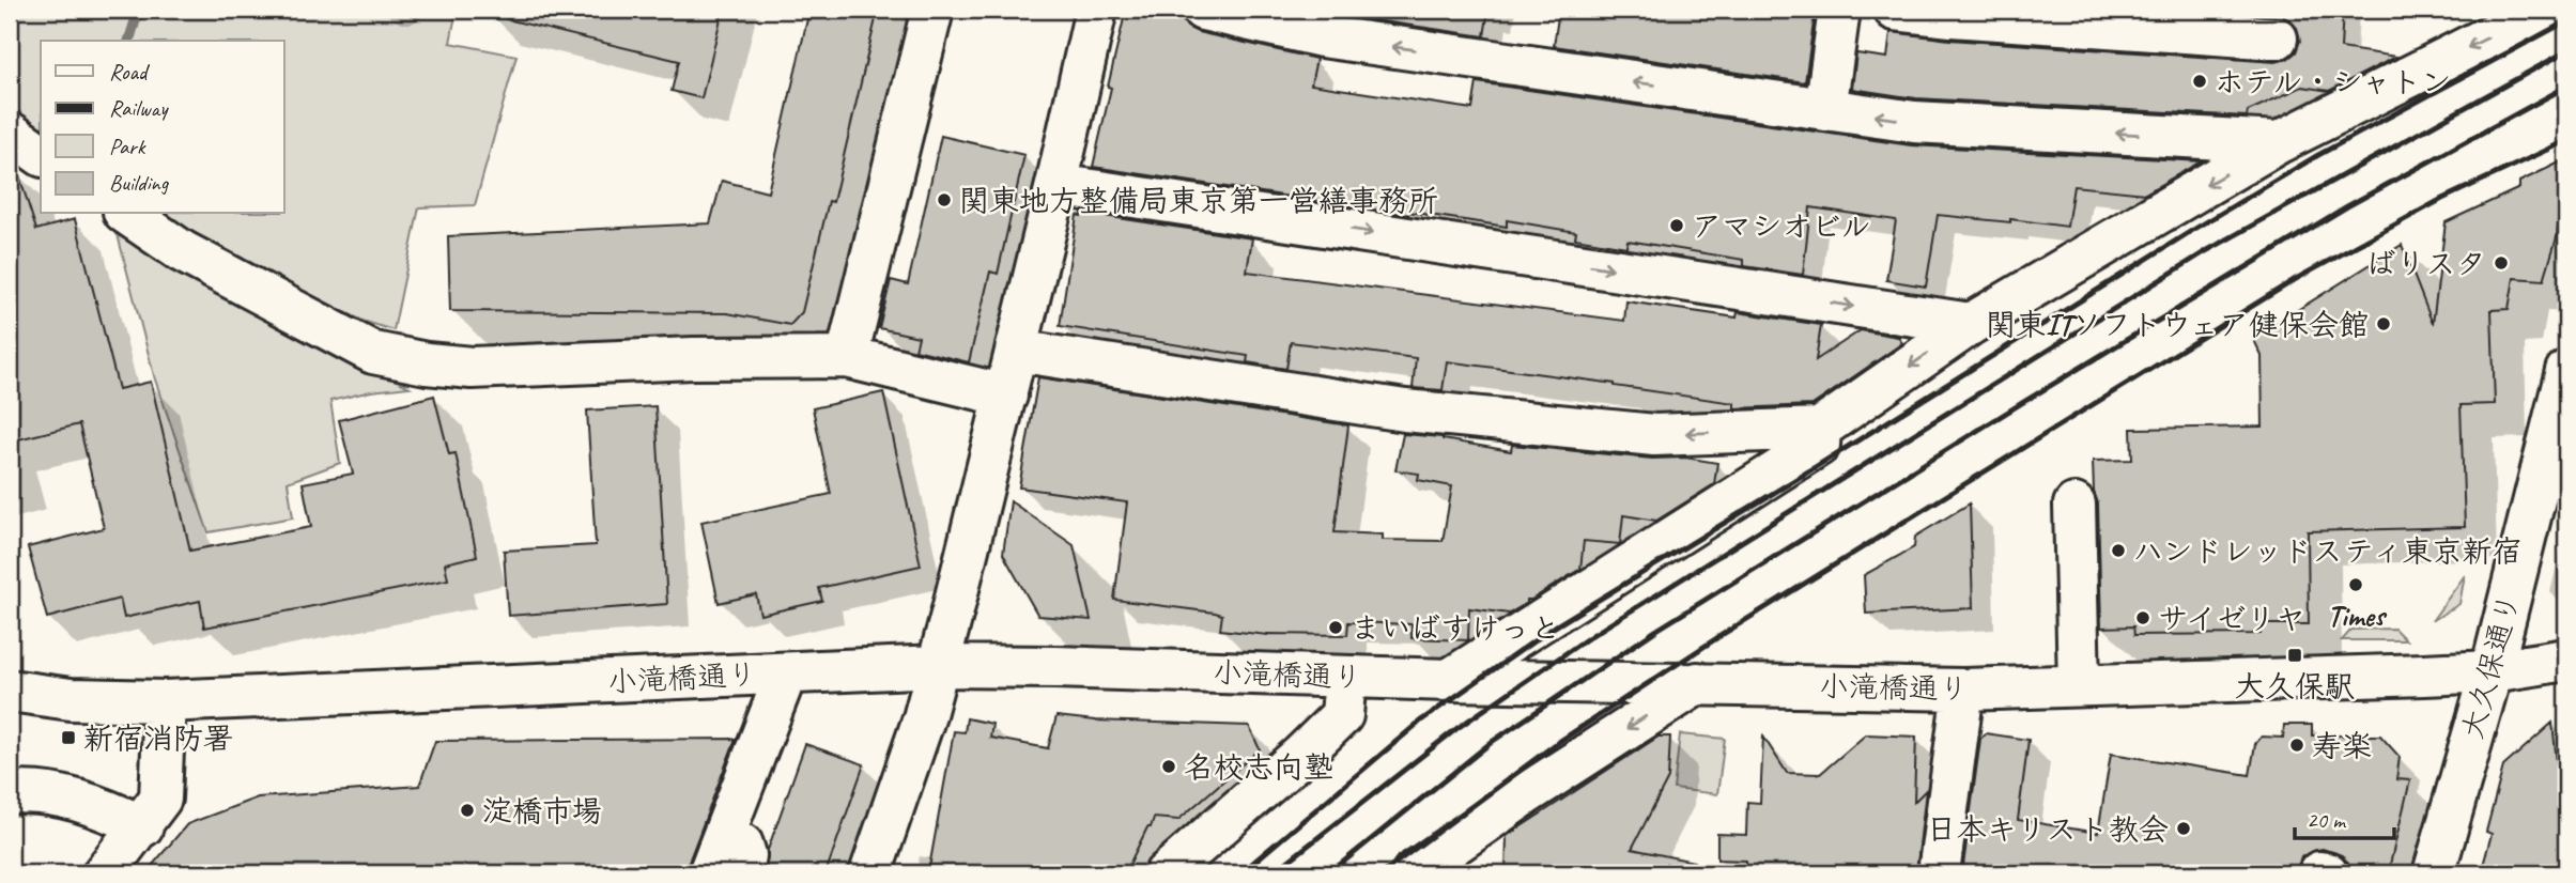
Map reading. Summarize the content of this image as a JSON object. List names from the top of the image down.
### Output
{
  "streets": {
    "street": ["大久保通り", "小滝橋通り"]
  },
  "crossings": [
    ["大久保通り", "小滝橋通り"]
  ],
  "places": {
    "other": [
      "ホテル・シャトン",
      "関東地方整備局東京第一営繕事務所",
      "アマシオビル",
      "ばりスタ",
      "関東ITソフトウェア健保会館",
      "ハンドレッドスティ東京新宿",
      "Times",
      "サイゼリヤ",
      "まいばすけっと",
      "寿楽",
      "名校志向塾",
      "淀橋市場",
      "日本キリスト教会"
    ],
    "transit": ["大久保駅", "新宿消防署"]
  },
  "legend": [
    "Road",
    "Railway",
    "Park",
    "Building"
  ],
  "scale_bar": "20 m"
}
